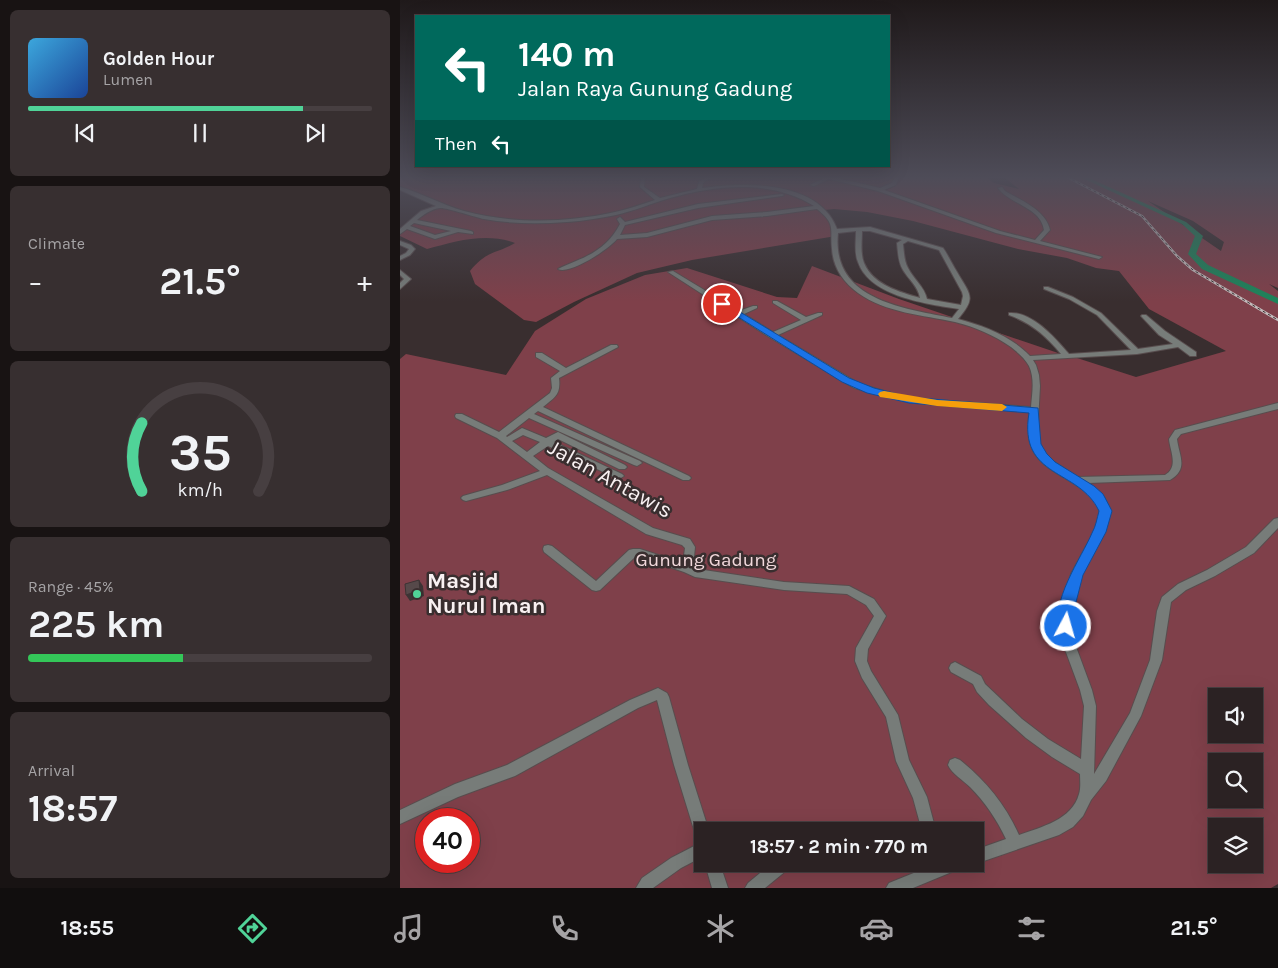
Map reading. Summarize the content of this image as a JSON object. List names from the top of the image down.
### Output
{
  "streets": {
    "street": ["Jalan Antawis"]
  },
  "parks": ["Gunung Gadung"],
  "places": ["Masjid Nurul Iman"],
  "page": {
    "turn": ["140 m", "Jalan Raya Gunung Gadung"],
    "song": ["Golden Hour", "Lumen"],
    "then": "Then",
    "tile": [
      "Climate",
      ["Range · 45%", "225 km"],
      ["Arrival", "18:57"]
    ],
    "heat": ["−", "21.5°", "+"],
    "limit": "40",
    "trip": "18:57 · 2 min · 770 m",
    "tabs": ["18:55", "21.5°"],
    "gauge": ["35", "km/h"]
  }
}
